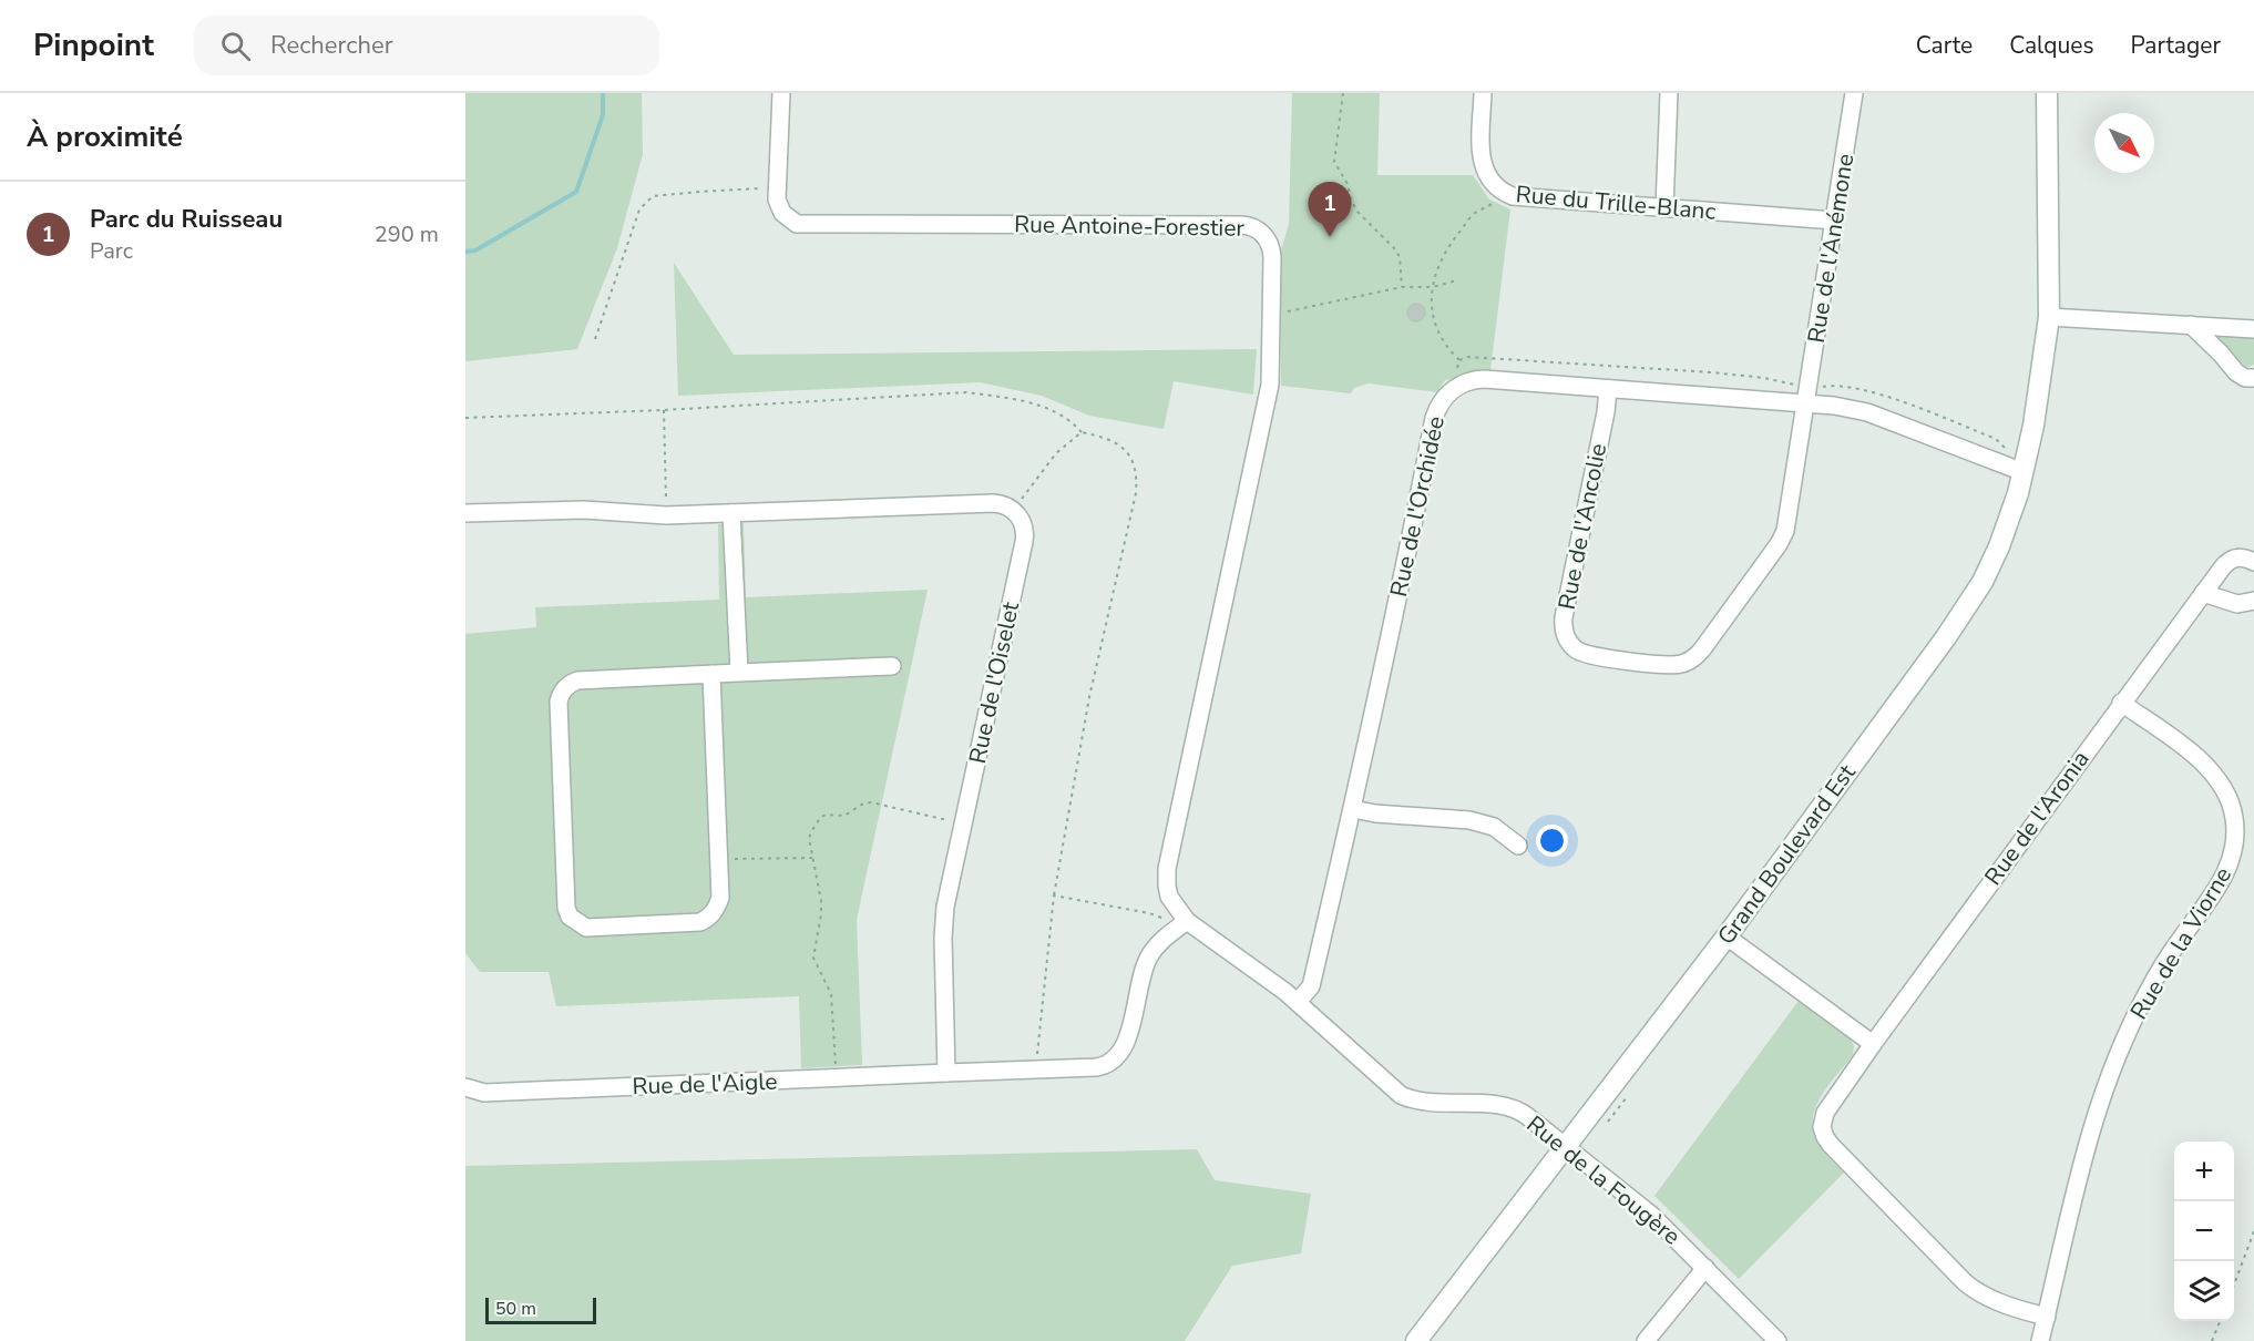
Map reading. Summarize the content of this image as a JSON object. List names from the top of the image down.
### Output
{
  "streets": {
    "street": [
      "Rue du Trille-Blanc",
      "Rue Antoine-Forestier",
      "Rue de l'Anémone",
      "Rue de l'Orchidée",
      "Rue de l'Ancolie",
      "Rue de l'Oiselet",
      "Rue de l'Aronia",
      "Grand Boulevard Est",
      "Rue de la Viorne",
      "Rue de l'Aigle",
      "Rue de la Fougère"
    ]
  },
  "crossings": [
    ["Rue du Trille-Blanc", "Rue de l'Anémone"],
    ["Rue Antoine-Forestier", "Rue de la Fougère"],
    ["Rue de l'Anémone", "Rue de l'Orchidée"],
    ["Rue de l'Anémone", "Rue de l'Ancolie"],
    ["Rue de l'Orchidée", "Rue de l'Ancolie"],
    ["Rue de l'Orchidée", "Grand Boulevard Est"],
    ["Rue de l'Orchidée", "Rue de la Fougère"],
    ["Rue de l'Oiselet", "Rue de l'Aigle"],
    ["Rue de l'Aronia", "Rue de la Viorne"],
    ["Grand Boulevard Est", "Rue de la Fougère"]
  ],
  "scale_bar": "50 m",
  "north": "bottom right",
  "page": {
    "header": "Pinpoint",
    "search": "Rechercher",
    "nav": ["Carte", "Calques", "Partager"],
    "heading": "À proximité",
    "list": [
      {
        "mark": "1",
        "name": "Parc du Ruisseau",
        "note": "Parc",
        "value": "290 m"
      }
    ],
    "pins": "1",
    "map_buttons": ["+", "−"],
    "scale": "50 m"
  }
}
